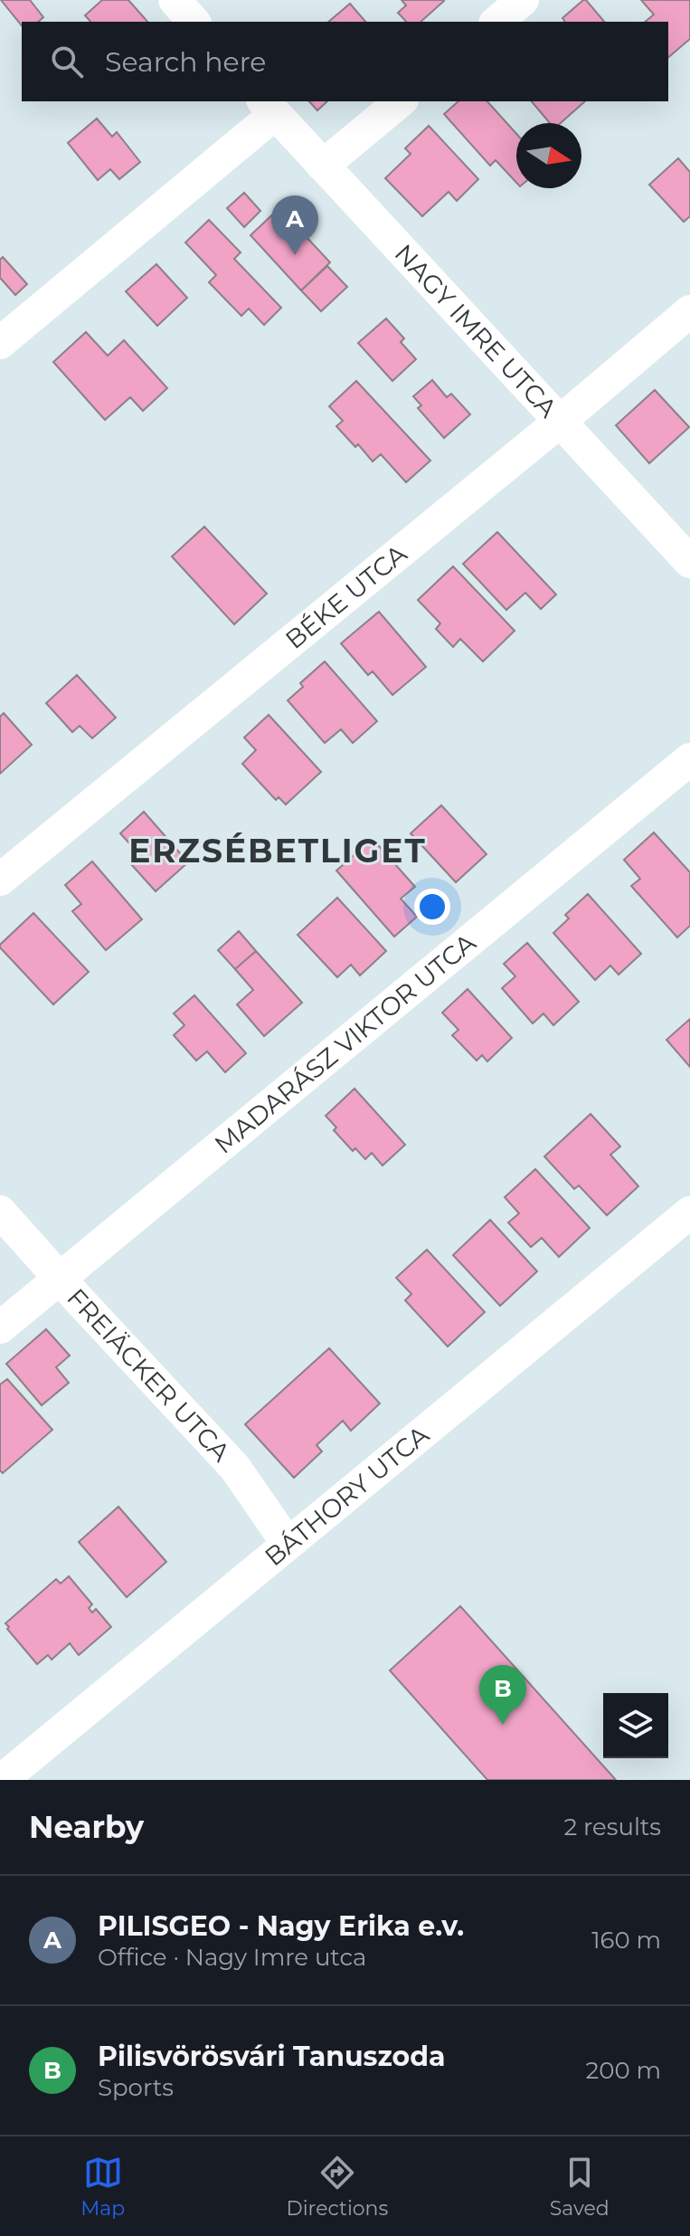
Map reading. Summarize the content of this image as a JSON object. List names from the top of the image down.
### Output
{
  "streets": {
    "street": [
      "NAGY IMRE UTCA",
      "BÉKE UTCA",
      "MADARÁSZ VIKTOR UTCA",
      "FREIÄCKER UTCA",
      "BÁTHORY UTCA"
    ]
  },
  "crossings": [
    ["NAGY IMRE UTCA", "BÉKE UTCA"],
    ["MADARÁSZ VIKTOR UTCA", "FREIÄCKER UTCA"],
    ["FREIÄCKER UTCA", "BÁTHORY UTCA"]
  ],
  "districts": ["ERZSÉBETLIGET"],
  "north": "right",
  "page": {
    "search": "Search here",
    "pins": ["A", "B"],
    "heading": ["Nearby", "2 results"],
    "list": [
      {
        "mark": "A",
        "name": "PILISGEO - Nagy Erika e.v.",
        "note": "Office · Nagy Imre utca",
        "value": "160 m"
      },
      {
        "mark": "B",
        "name": "Pilisvörösvári Tanuszoda",
        "note": "Sports",
        "value": "200 m"
      }
    ],
    "nav": ["Map", "Directions", "Saved"]
  }
}
